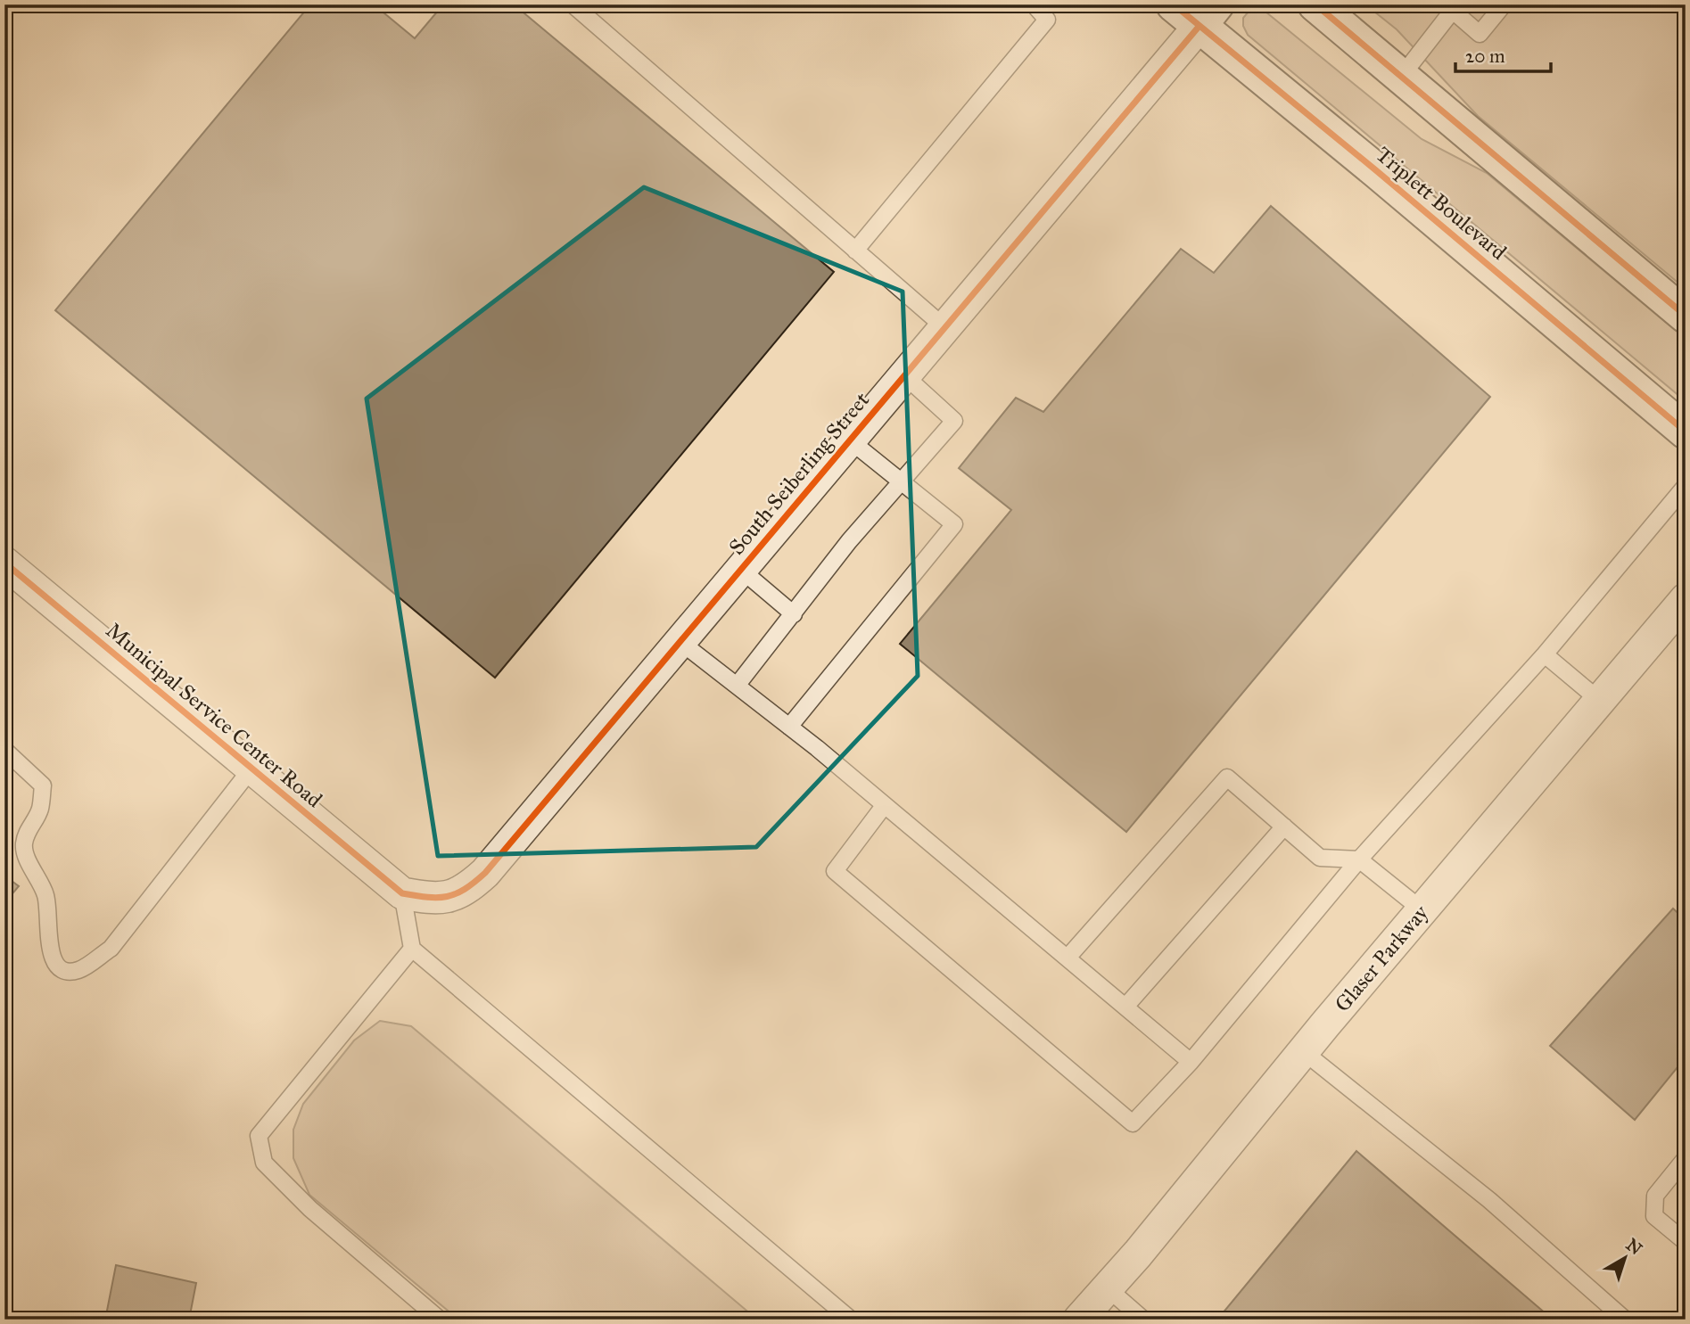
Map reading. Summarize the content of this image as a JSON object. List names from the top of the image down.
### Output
{
  "streets": {
    "main road": ["Triplett Boulevard"],
    "street": ["South Seiberling Street", "Municipal Service Center Road", "Glaser Parkway"]
  },
  "crossings": [
    ["Triplett Boulevard", "South Seiberling Street"],
    ["South Seiberling Street", "Municipal Service Center Road"]
  ],
  "scale_bar": "20 m",
  "north": "top right"
}
